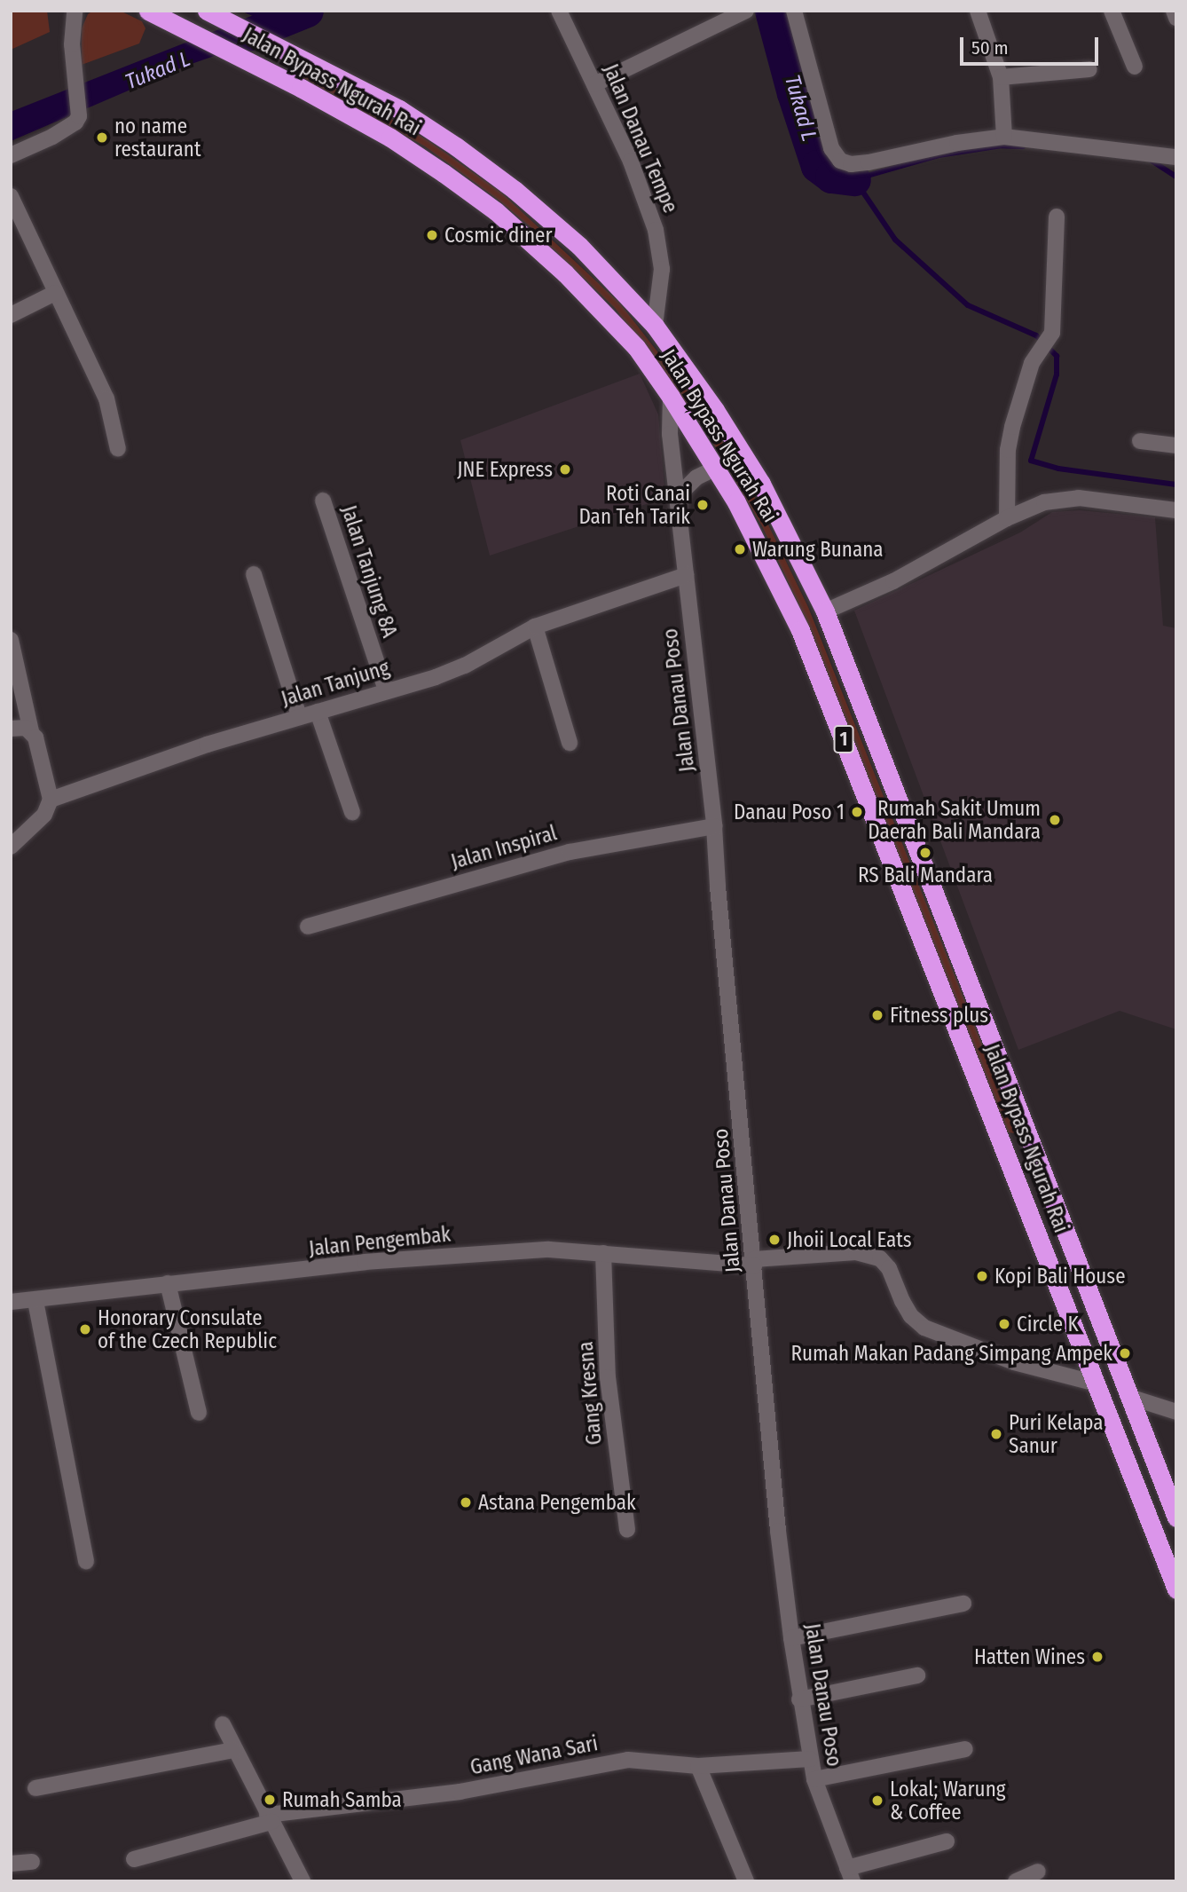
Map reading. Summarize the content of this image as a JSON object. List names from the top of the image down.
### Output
{
  "streets": {
    "highway": ["Jalan Bypass Ngurah Rai", "1"],
    "street": [
      "Jalan Danau Tempe",
      "Jalan Tanjung 8A",
      "Jalan Tanjung",
      "Jalan Danau Poso",
      "Jalan Inspiral",
      "Jalan Pengembak",
      "Gang Kresna",
      "Gang Wana Sari"
    ]
  },
  "crossings": [
    ["Jalan Bypass Ngurah Rai", "Jalan Danau Tempe"],
    ["Jalan Bypass Ngurah Rai", "Jalan Danau Poso"],
    ["Jalan Bypass Ngurah Rai", "Jalan Pengembak"],
    ["Jalan Tanjung 8A", "Jalan Tanjung"],
    ["Jalan Tanjung", "Jalan Danau Poso"],
    ["Jalan Danau Poso", "Jalan Inspiral"],
    ["Jalan Danau Poso", "Jalan Pengembak"],
    ["Jalan Danau Poso", "Gang Wana Sari"],
    ["Jalan Pengembak", "Gang Kresna"]
  ],
  "water": ["Tukad L"],
  "places": [
    "no name restaurant",
    "Cosmic diner",
    "JNE Express",
    "Roti Canai Dan Teh Tarik",
    "Warung Bunana",
    "Danau Poso 1",
    "Rumah Sakit Umum Daerah Bali Mandara",
    "RS Bali Mandara",
    "Fitness plus",
    "Jhoii Local Eats",
    "Kopi Bali House",
    "Circle K",
    "Honorary Consulate of the Czech Republic",
    "Rumah Makan Padang Simpang Ampek",
    "Puri Kelapa Sanur",
    "Astana Pengembak",
    "Hatten Wines",
    "Rumah Samba",
    "Lokal; Warung & Coffee"
  ],
  "scale_bar": "50 m"
}
